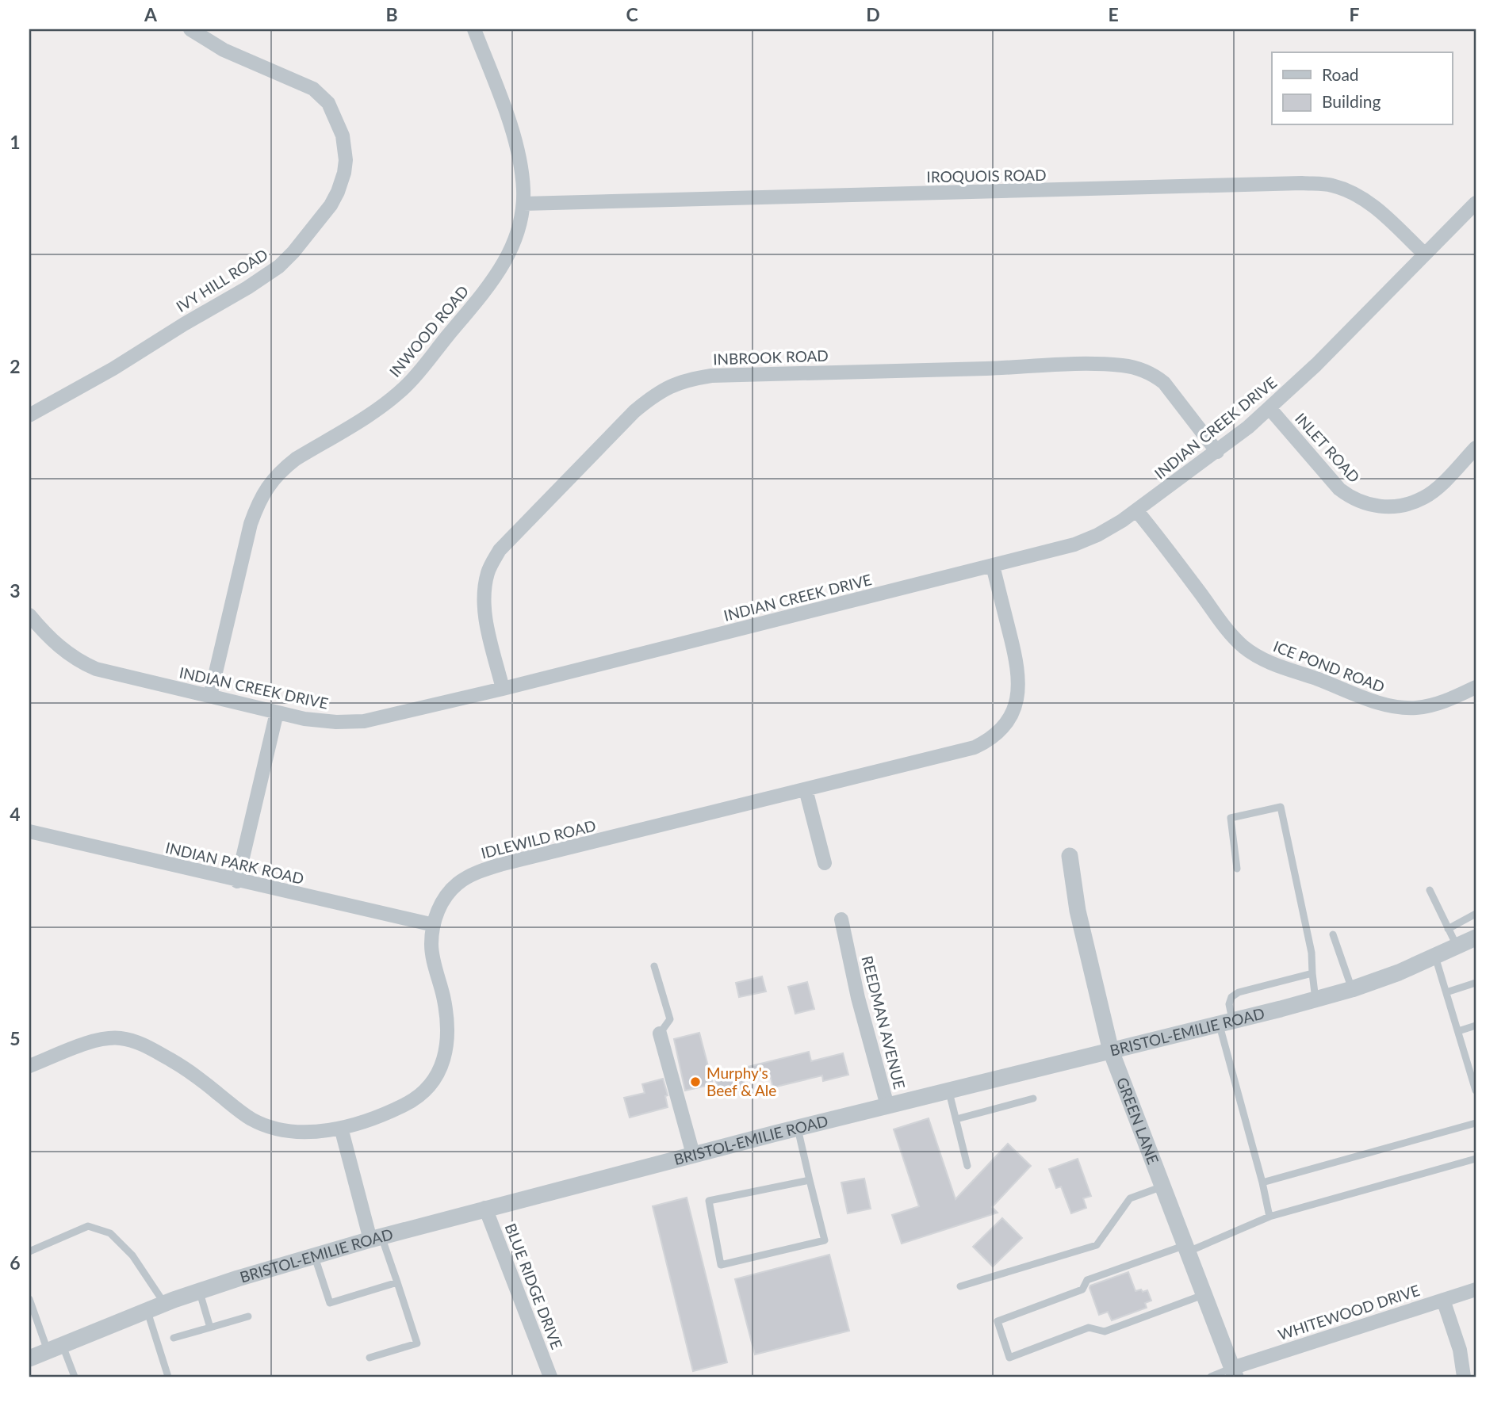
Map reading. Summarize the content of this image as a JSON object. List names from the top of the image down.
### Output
{
  "streets": {
    "street": [
      "IROQUOIS ROAD",
      "IVY HILL ROAD",
      "INWOOD ROAD",
      "INBROOK ROAD",
      "INDIAN CREEK DRIVE",
      "INLET ROAD",
      "ICE POND ROAD",
      "IDLEWILD ROAD",
      "INDIAN PARK ROAD",
      "REEDMAN AVENUE",
      "BRISTOL-EMILIE ROAD",
      "GREEN LANE",
      "BLUE RIDGE DRIVE",
      "WHITEWOOD DRIVE"
    ]
  },
  "crossings": [
    ["IROQUOIS ROAD", "INWOOD ROAD"],
    ["IROQUOIS ROAD", "INDIAN CREEK DRIVE"],
    ["INWOOD ROAD", "INDIAN CREEK DRIVE"],
    ["INBROOK ROAD", "INDIAN CREEK DRIVE"],
    ["INDIAN CREEK DRIVE", "INLET ROAD"],
    ["INDIAN CREEK DRIVE", "ICE POND ROAD"],
    ["INDIAN CREEK DRIVE", "IDLEWILD ROAD"],
    ["IDLEWILD ROAD", "INDIAN PARK ROAD"],
    ["REEDMAN AVENUE", "BRISTOL-EMILIE ROAD"],
    ["BRISTOL-EMILIE ROAD", "GREEN LANE"],
    ["BRISTOL-EMILIE ROAD", "BLUE RIDGE DRIVE"],
    ["GREEN LANE", "WHITEWOOD DRIVE"]
  ],
  "places": ["Murphy's Beef & Ale"],
  "legend": ["Road", "Building"],
  "grid": {
    "columns": [
      "A",
      "B",
      "C",
      "D",
      "E",
      "F"
    ],
    "rows": [
      "1",
      "2",
      "3",
      "4",
      "5",
      "6"
    ]
  }
}
